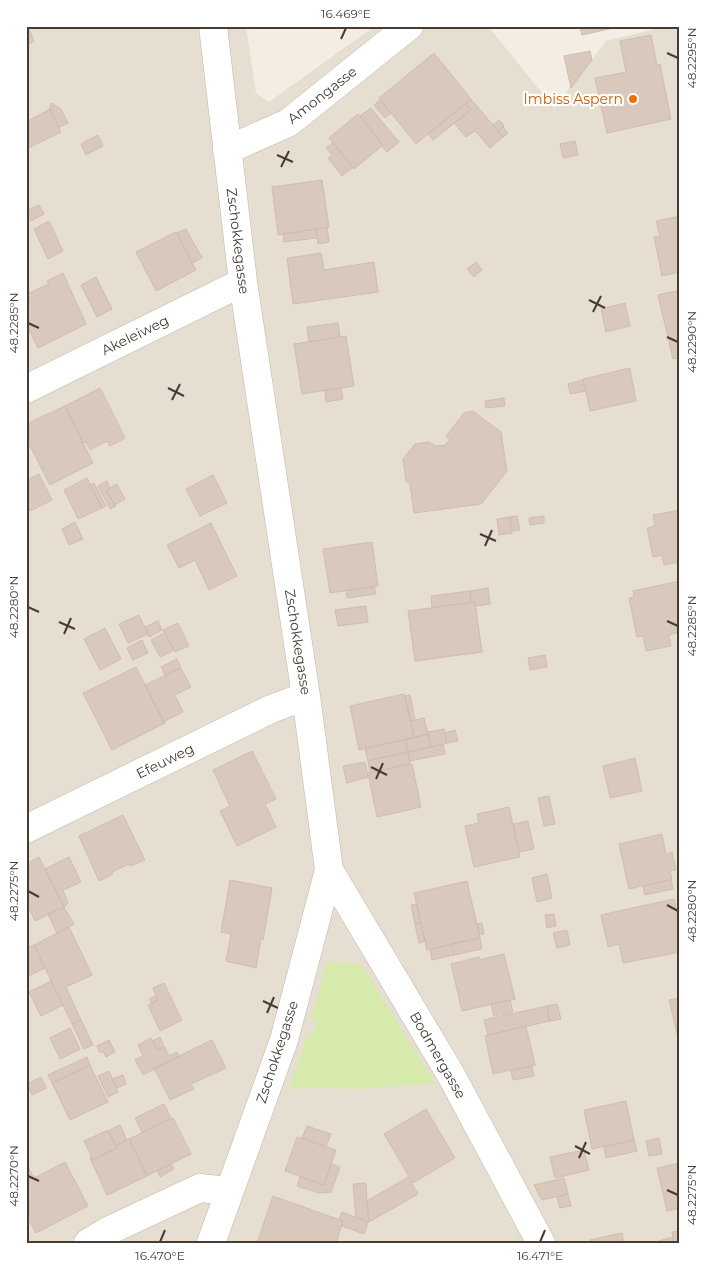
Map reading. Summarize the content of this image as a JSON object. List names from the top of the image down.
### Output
{
  "streets": {
    "street": [
      "Amongasse",
      "Zschokkegasse",
      "Akeleiweg",
      "Efeuweg",
      "Bodmergasse"
    ]
  },
  "crossings": [
    ["Amongasse", "Zschokkegasse"],
    ["Zschokkegasse", "Akeleiweg"],
    ["Zschokkegasse", "Efeuweg"],
    ["Zschokkegasse", "Bodmergasse"]
  ],
  "places": ["Imbiss Aspern"],
  "coordinates": [
    "16.469°E",
    "48.2295°N",
    "48.2285°N",
    "48.2290°N",
    "48.2280°N",
    "48.2275°N",
    "48.2270°N",
    "16.470°E",
    "16.471°E"
  ]
}
